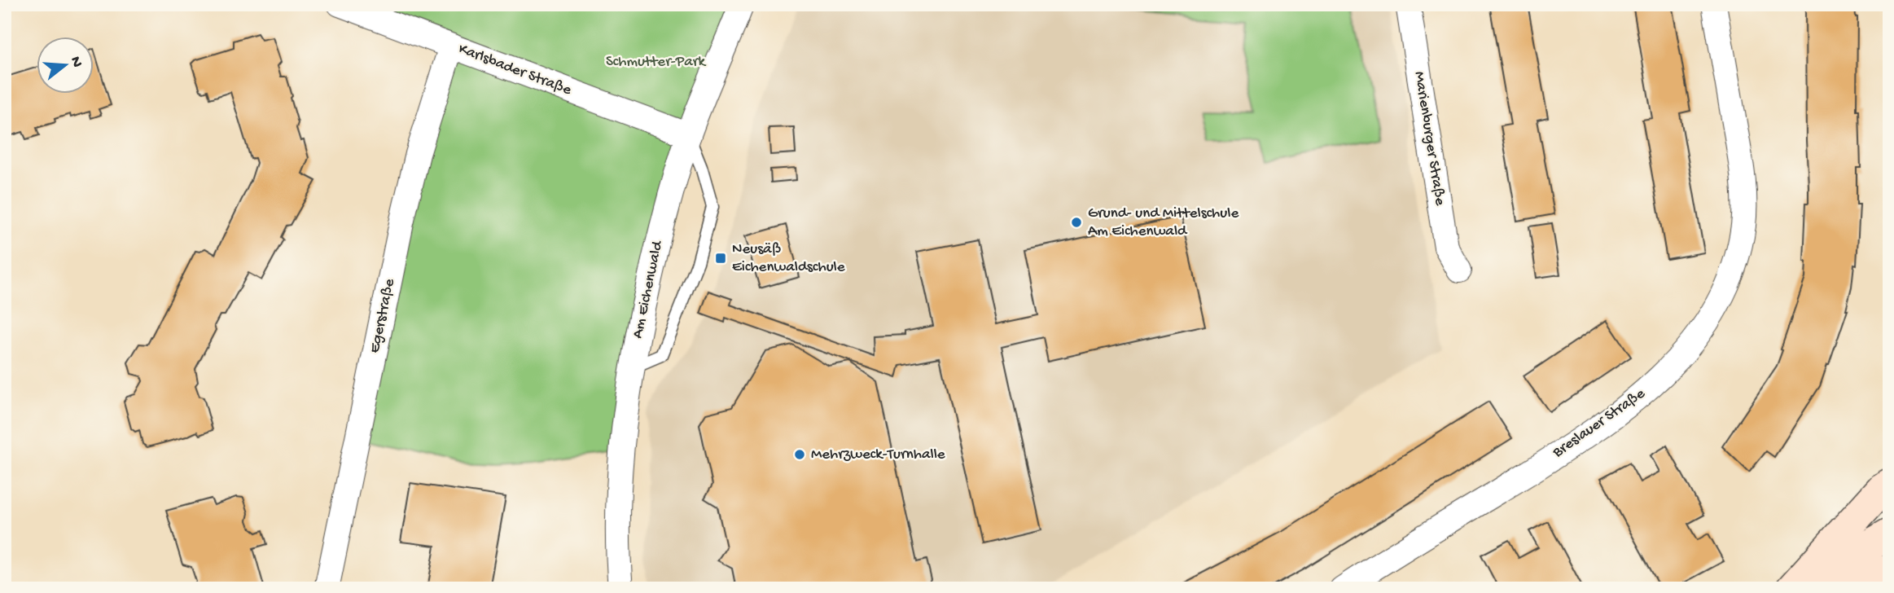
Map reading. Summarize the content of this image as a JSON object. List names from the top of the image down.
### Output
{
  "streets": {
    "street": [
      "Karlsbader Straße",
      "Marienburger Straße",
      "Am Eichenwald",
      "Egerstraße",
      "Breslauer Straße"
    ]
  },
  "crossings": [
    ["Karlsbader Straße", "Am Eichenwald"],
    ["Karlsbader Straße", "Egerstraße"]
  ],
  "parks": ["Schmutter-Park"],
  "places": {
    "other": ["Grund- und Mittelschule Am Eichenwald", "Mehrzweck-Turnhalle"],
    "transit": ["Neusäß Eichenwaldschule"]
  },
  "north": "right"
}
